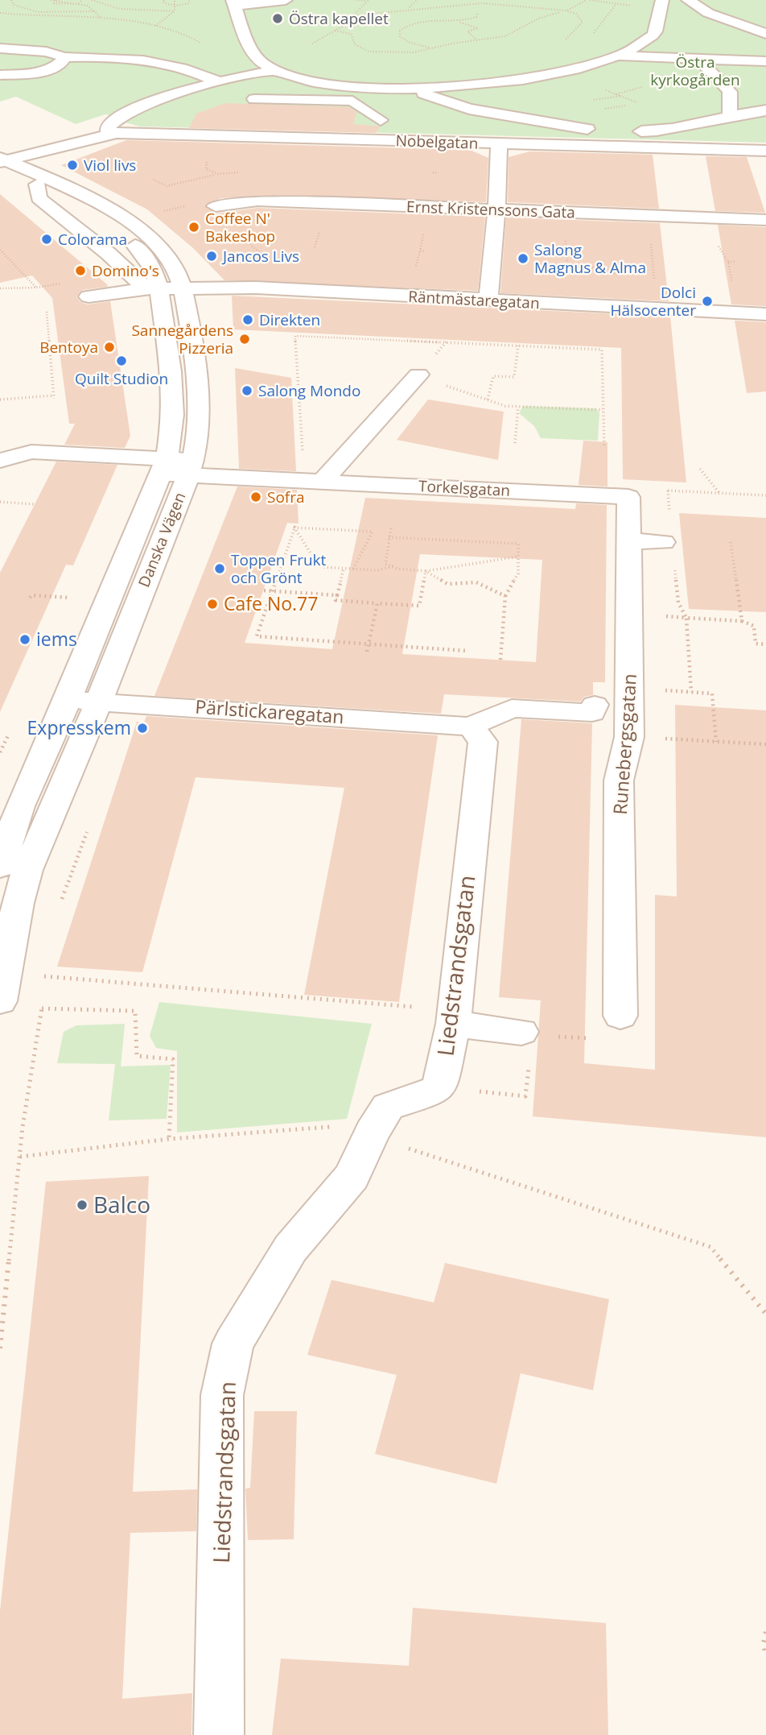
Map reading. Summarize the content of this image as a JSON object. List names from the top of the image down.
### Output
{
  "streets": {
    "street": [
      "Nobelgatan",
      "Ernst Kristenssons Gata",
      "Räntmästaregatan",
      "Torkelsgatan",
      "Danska Vägen",
      "Pärlstickaregatan",
      "Runebergsgatan",
      "Liedstrandsgatan"
    ]
  },
  "crossings": [
    ["Nobelgatan", "Danska Vägen"],
    ["Räntmästaregatan", "Danska Vägen"],
    ["Torkelsgatan", "Danska Vägen"],
    ["Torkelsgatan", "Runebergsgatan"],
    ["Danska Vägen", "Pärlstickaregatan"],
    ["Pärlstickaregatan", "Liedstrandsgatan"]
  ],
  "parks": ["Östra kyrkogården"],
  "places": [
    "Östra kapellet",
    "Viol livs",
    "Coffee N' Bakeshop",
    "Colorama",
    "Jancos Livs",
    "Salong Magnus & Alma",
    "Domino's",
    "Dolci Hälsocenter",
    "Direkten",
    "Sannegårdens Pizzeria",
    "Bentoya",
    "Quilt Studion",
    "Salong Mondo",
    "Sofra",
    "Toppen Frukt och Grönt",
    "Cafe No.77",
    "iems",
    "Expresskem",
    "Balco"
  ]
}
